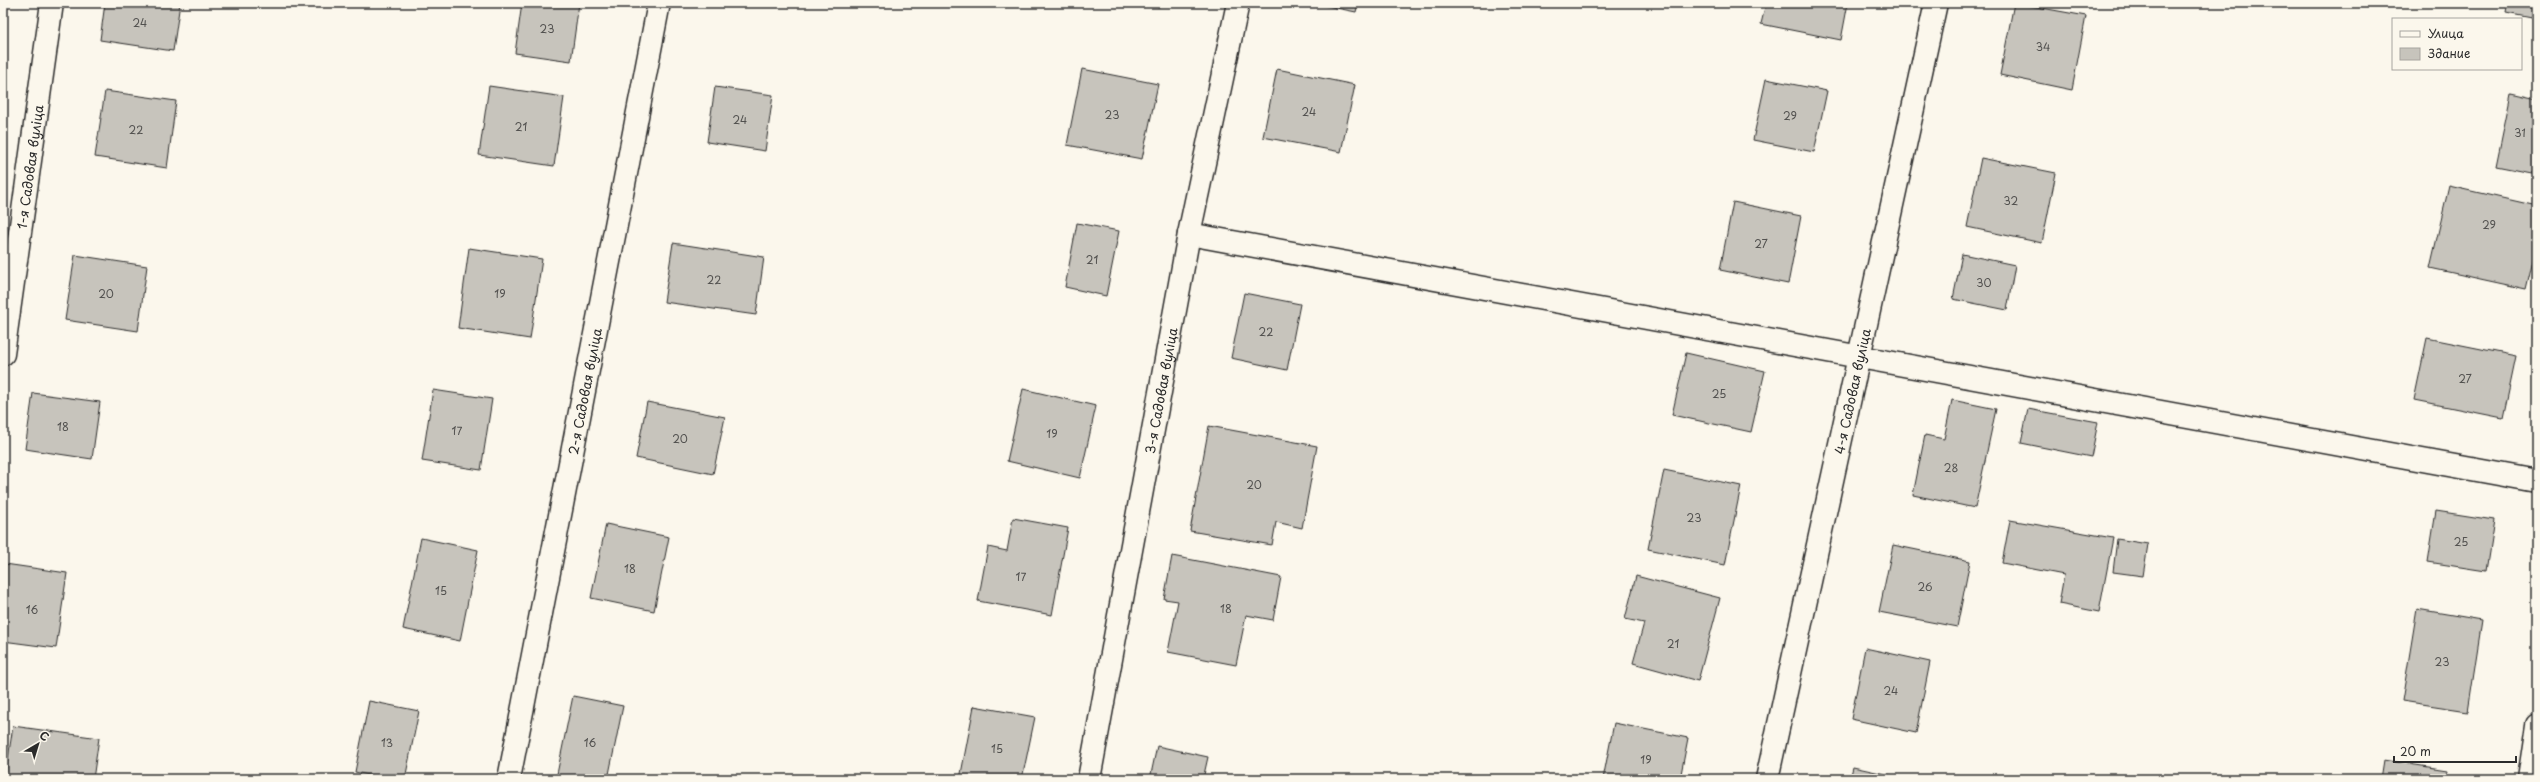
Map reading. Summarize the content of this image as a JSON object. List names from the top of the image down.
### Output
{
  "streets": {
    "street": [
      "1-я Садовая вуліца",
      "3-я Садовая вуліца",
      "2-я Садовая вуліца",
      "4-я Садовая вуліца"
    ]
  },
  "house_numbers": [
    "24",
    "23",
    "34",
    "24",
    "23",
    "29",
    "24",
    "21",
    "22",
    "31",
    "32",
    "29",
    "27",
    "21",
    "22",
    "30",
    "20",
    "19",
    "22",
    "27",
    "25",
    "18",
    "17",
    "19",
    "20",
    "28",
    "20",
    "23",
    "25",
    "18",
    "17",
    "26",
    "15",
    "18",
    "16",
    "21",
    "23",
    "24",
    "13",
    "16",
    "15",
    "19"
  ],
  "legend": ["Улица", "Здание"],
  "scale_bar": "20 m",
  "north": "top right"
}
